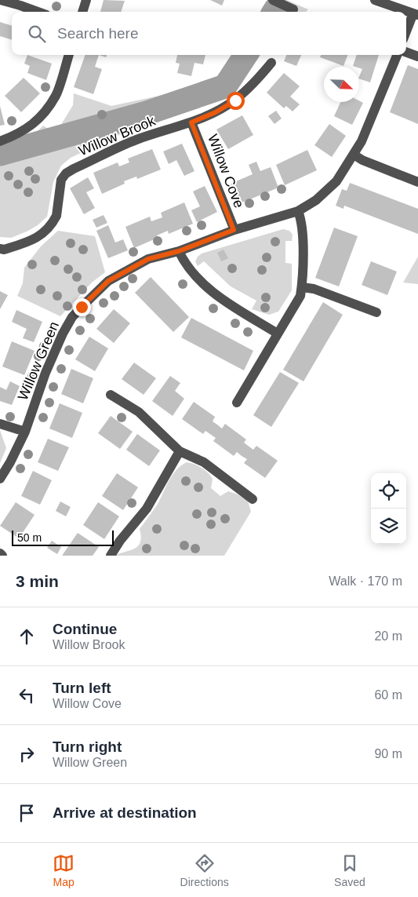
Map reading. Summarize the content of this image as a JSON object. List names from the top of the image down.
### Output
{
  "streets": {
    "street": ["Willow Brook", "Willow Cove", "Willow Green"]
  },
  "crossings": [
    ["Willow Brook", "Willow Cove"],
    ["Willow Cove", "Willow Green"]
  ],
  "scale_bar": "50 m",
  "north": "bottom right",
  "page": {
    "search": "Search here",
    "scale": "50 m",
    "heading": ["3 min", "Walk · 170 m"],
    "list": [
      ["Continue", "Willow Brook", "20 m"],
      ["Turn left", "Willow Cove", "60 m"],
      ["Turn right", "Willow Green", "90 m"],
      "Arrive at destination"
    ],
    "nav": ["Map", "Directions", "Saved"]
  }
}
